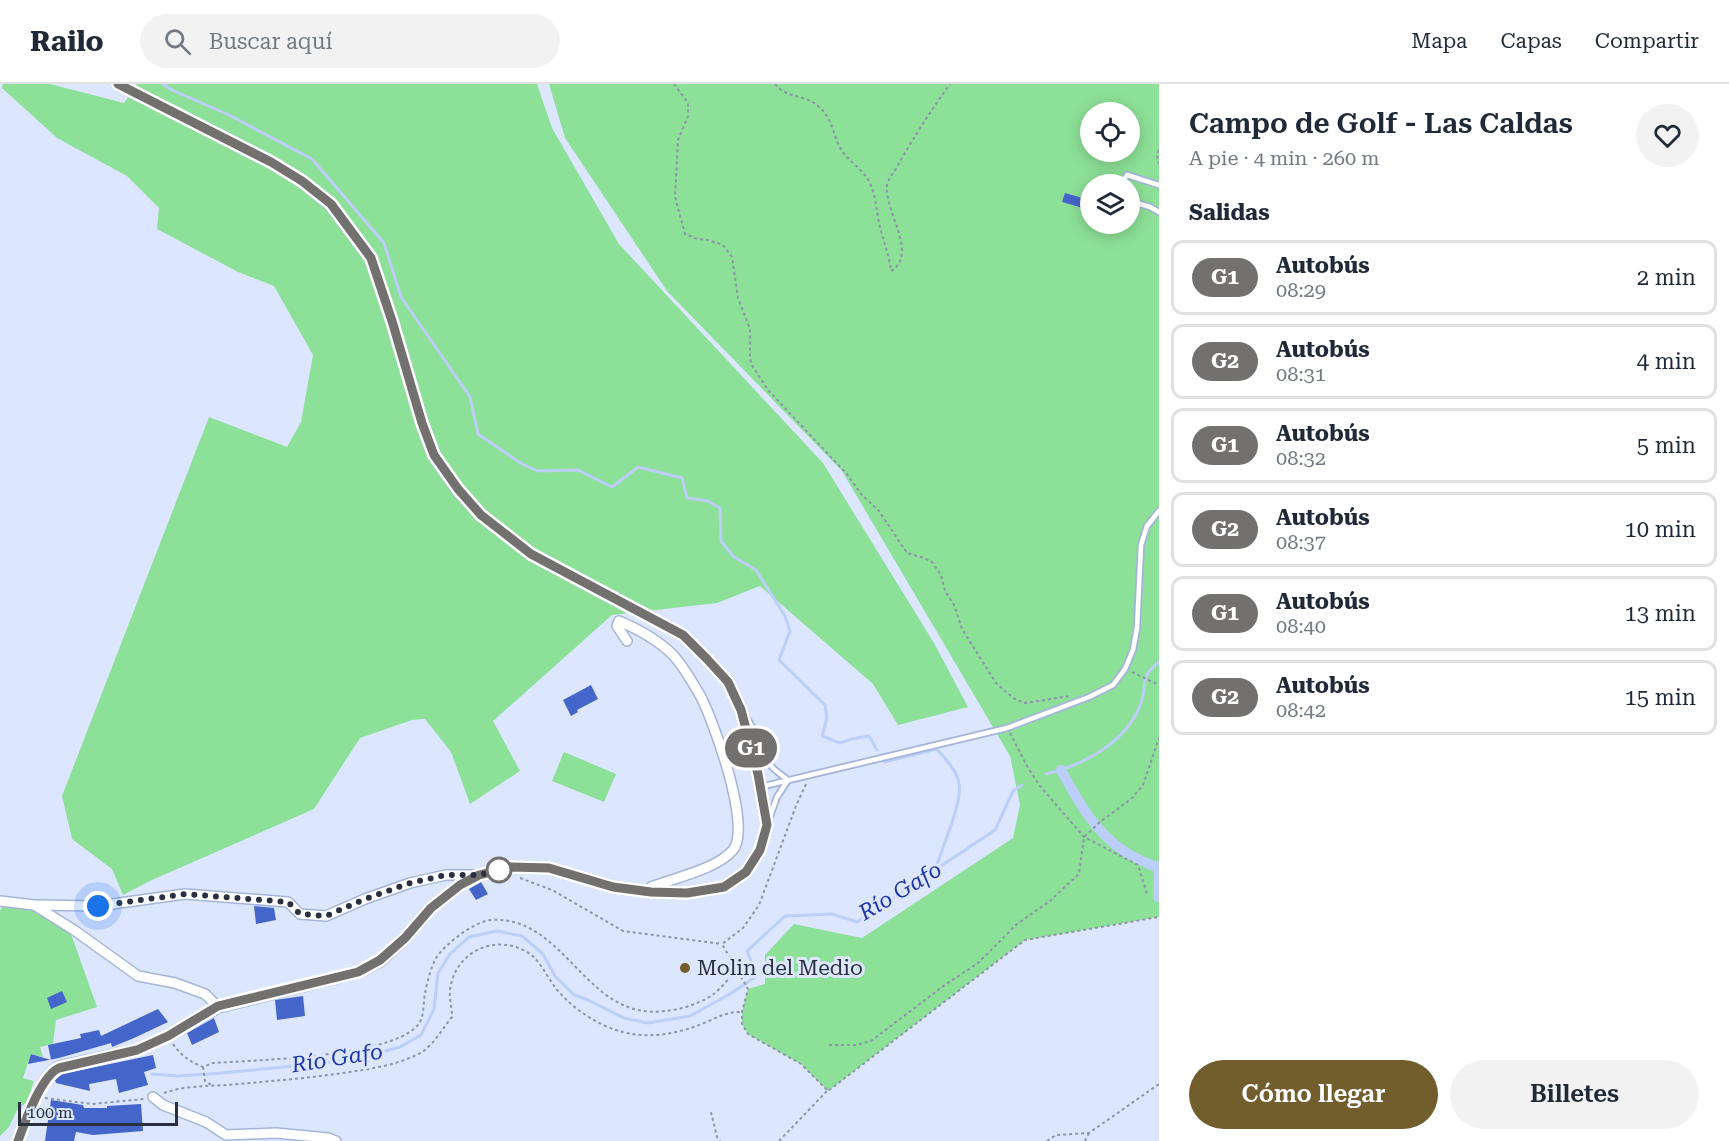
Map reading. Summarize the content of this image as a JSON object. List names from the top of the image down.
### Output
{
  "water": ["Río Gafo"],
  "places": ["Molin del Medio"],
  "lines": ["bus line G1"],
  "scale_bar": "100 m",
  "page": {
    "header": "Railo",
    "search": "Buscar aquí",
    "nav": ["Mapa", "Capas", "Compartir"],
    "on_map": "G1",
    "heading": [
      ["Campo de Golf - Las Caldas", "A pie · 4 min · 260 m"],
      "Salidas"
    ],
    "list": [
      {
        "mark": "G1",
        "name": "Autobús",
        "note": "08:29",
        "value": "2 min"
      },
      {
        "mark": "G2",
        "name": "Autobús",
        "note": "08:31",
        "value": "4 min"
      },
      {
        "mark": "G1",
        "name": "Autobús",
        "note": "08:32",
        "value": "5 min"
      },
      {
        "mark": "G2",
        "name": "Autobús",
        "note": "08:37",
        "value": "10 min"
      },
      {
        "mark": "G1",
        "name": "Autobús",
        "note": "08:40",
        "value": "13 min"
      },
      {
        "mark": "G2",
        "name": "Autobús",
        "note": "08:42",
        "value": "15 min"
      }
    ],
    "buttons": ["Cómo llegar", "Billetes"],
    "scale": "100 m"
  }
}
